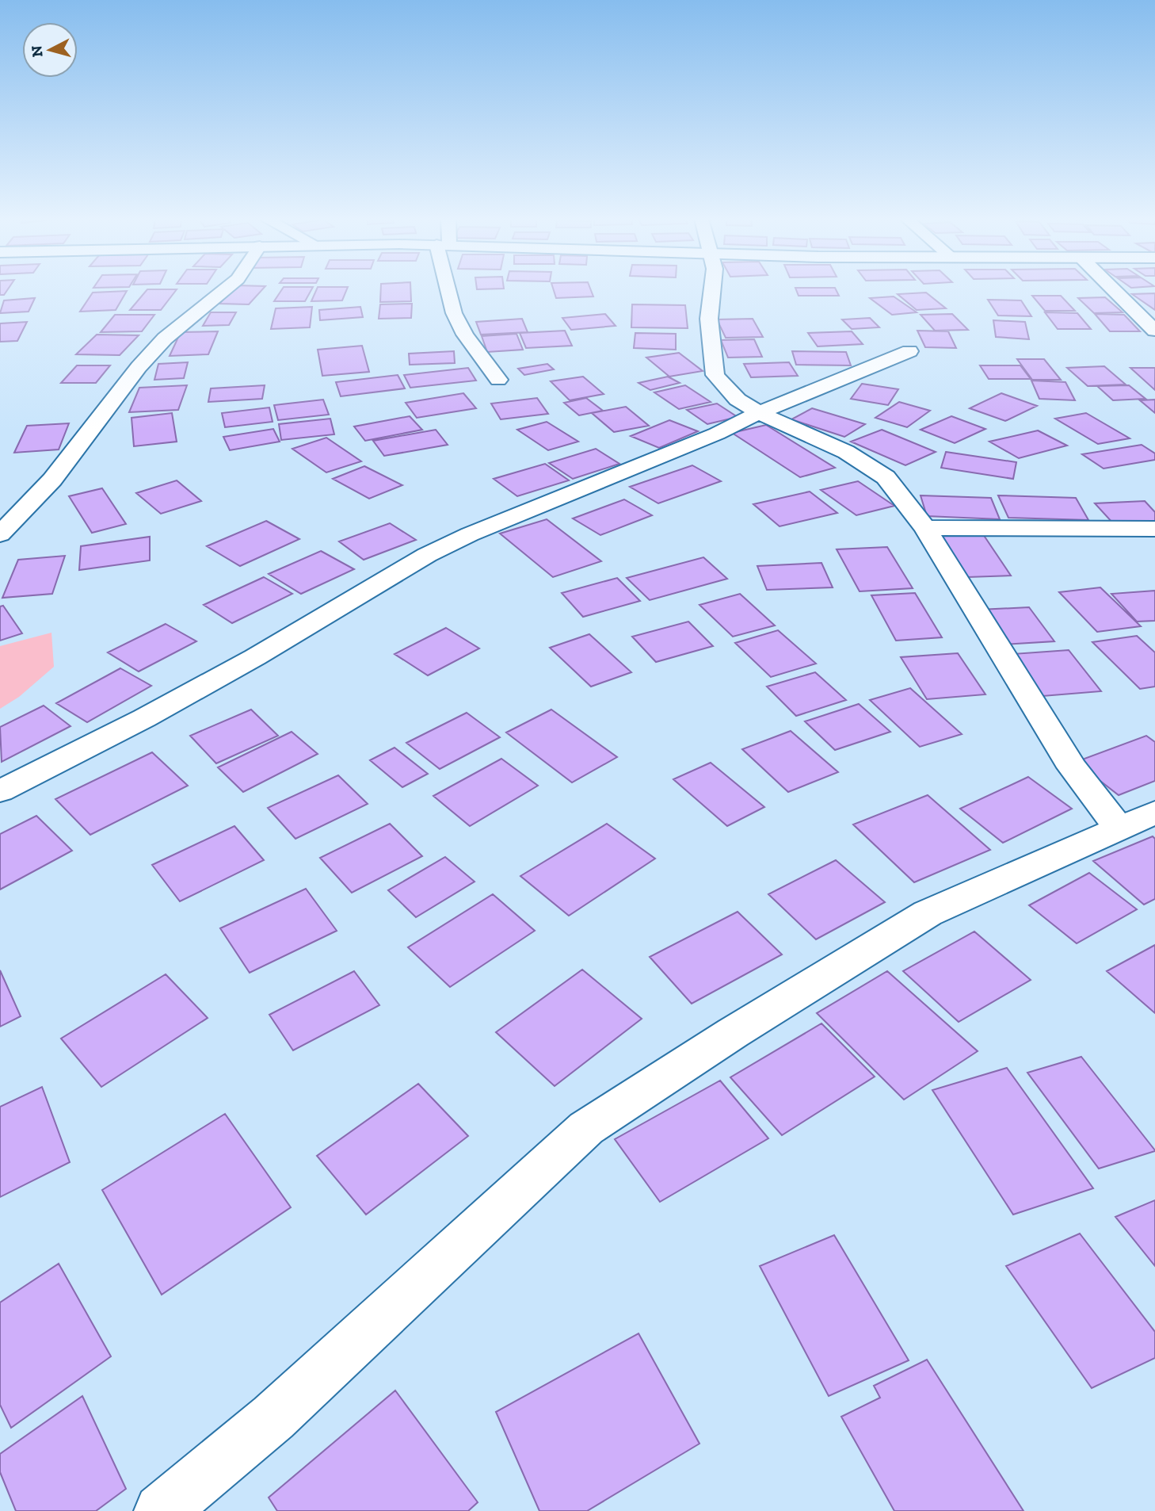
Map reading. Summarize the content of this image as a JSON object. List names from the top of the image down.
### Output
{
  "north": "left"
}
